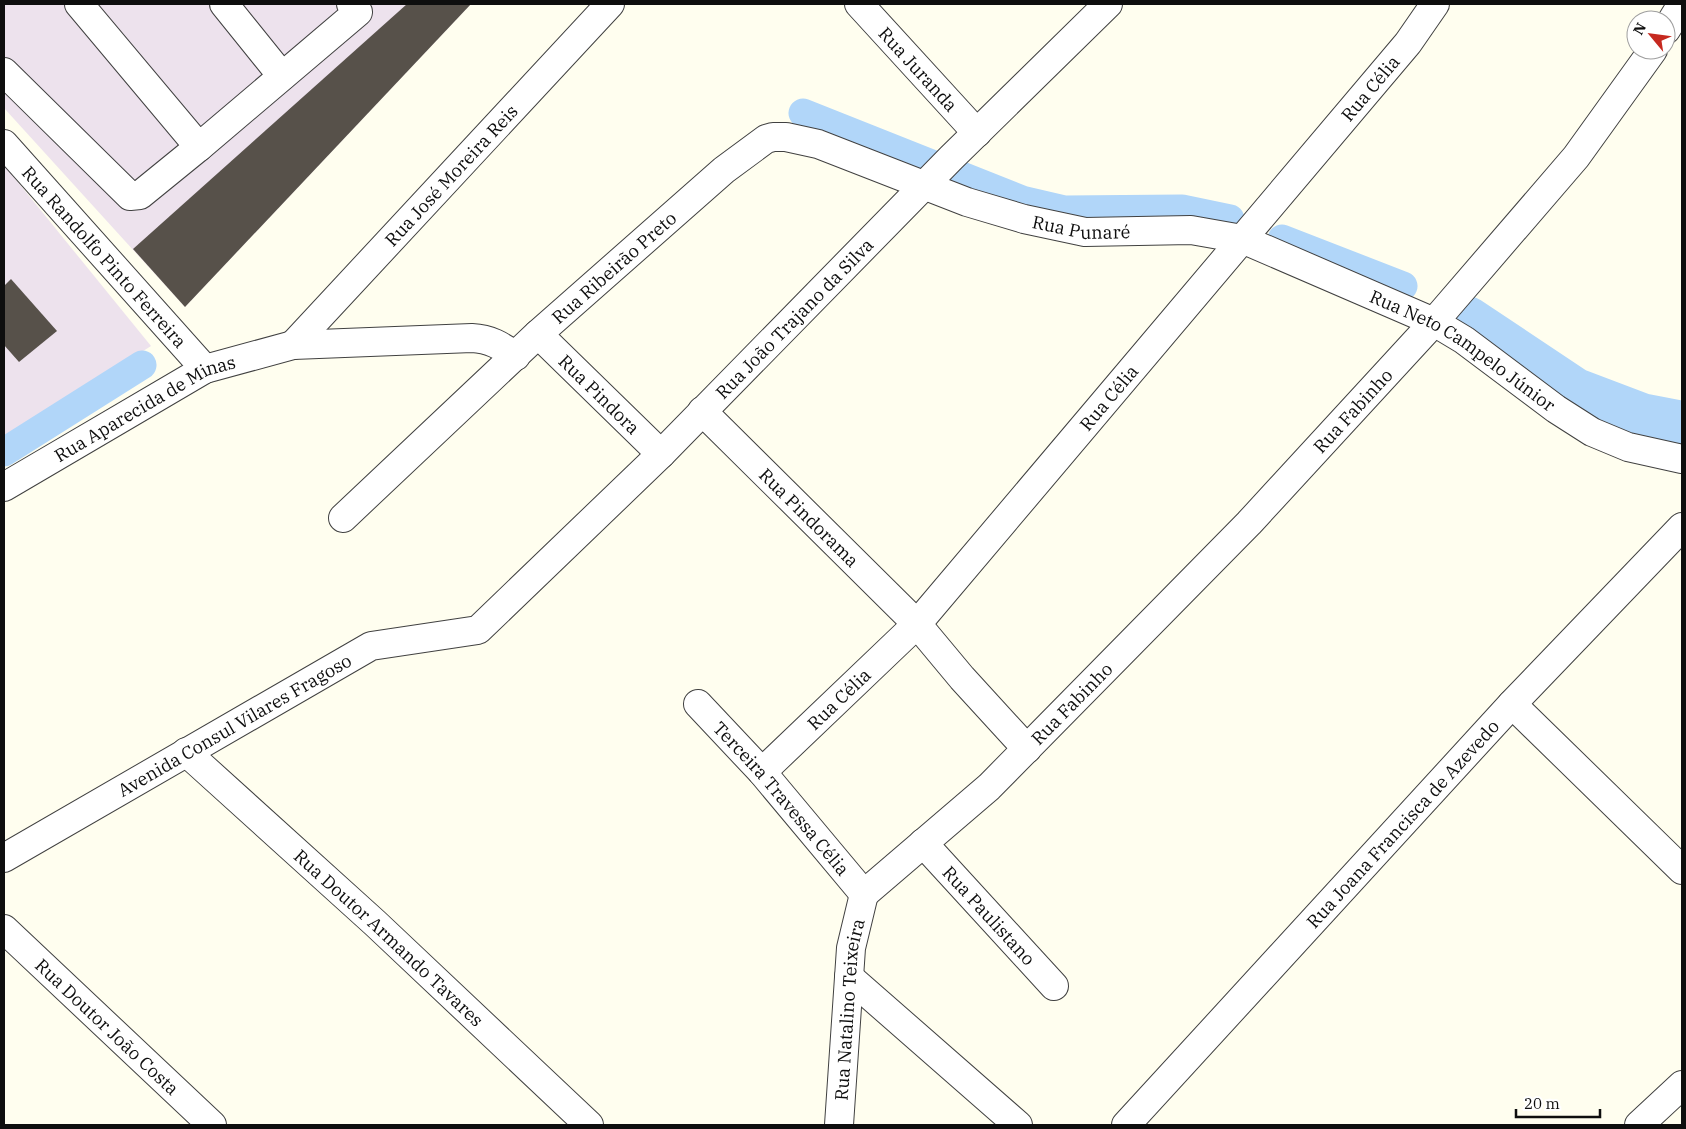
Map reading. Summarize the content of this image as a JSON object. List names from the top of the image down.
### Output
{
  "streets": {
    "street": [
      "Rua Juranda",
      "Rua Célia",
      "Rua José Moreira Reis",
      "Rua Punaré",
      "Rua Randolfo Pinto Ferreira",
      "Rua Ribeirão Preto",
      "Rua João Trajano da Silva",
      "Rua Neto Campelo Júnior",
      "Rua Pindora",
      "Rua Aparecida de Minas",
      "Rua Fabinho",
      "Rua Pindorama",
      "Avenida Consul Vilares Fragoso",
      "Terceira Travessa Célia",
      "Rua Joana Francisca de Azevedo",
      "Rua Paulistano",
      "Rua Doutor Armando Tavares",
      "Rua Natalino Teixeira",
      "Rua Doutor João Costa"
    ]
  },
  "crossings": [
    ["Rua Juranda", "Rua João Trajano da Silva"],
    ["Rua Célia", "Rua Punaré"],
    ["Rua Célia", "Rua Neto Campelo Júnior"],
    ["Rua Célia", "Rua Fabinho"],
    ["Rua Célia", "Rua Pindorama"],
    ["Rua Célia", "Terceira Travessa Célia"],
    ["Rua José Moreira Reis", "Rua Aparecida de Minas"],
    ["Rua Punaré", "Rua Ribeirão Preto"],
    ["Rua Punaré", "Rua João Trajano da Silva"],
    ["Rua Punaré", "Rua Neto Campelo Júnior"],
    ["Rua Randolfo Pinto Ferreira", "Rua Aparecida de Minas"],
    ["Rua Ribeirão Preto", "Rua João Trajano da Silva"],
    ["Rua Ribeirão Preto", "Rua Pindora"],
    ["Rua Ribeirão Preto", "Rua Aparecida de Minas"],
    ["Rua João Trajano da Silva", "Rua Pindora"],
    ["Rua João Trajano da Silva", "Rua Pindorama"],
    ["Rua João Trajano da Silva", "Avenida Consul Vilares Fragoso"],
    ["Rua Neto Campelo Júnior", "Rua Fabinho"],
    ["Rua Fabinho", "Rua Pindorama"],
    ["Rua Fabinho", "Terceira Travessa Célia"],
    ["Rua Fabinho", "Rua Paulistano"],
    ["Rua Fabinho", "Rua Natalino Teixeira"],
    ["Avenida Consul Vilares Fragoso", "Rua Doutor Armando Tavares"],
    ["Terceira Travessa Célia", "Rua Natalino Teixeira"]
  ],
  "scale_bar": "20 m",
  "north": "top left"
}
